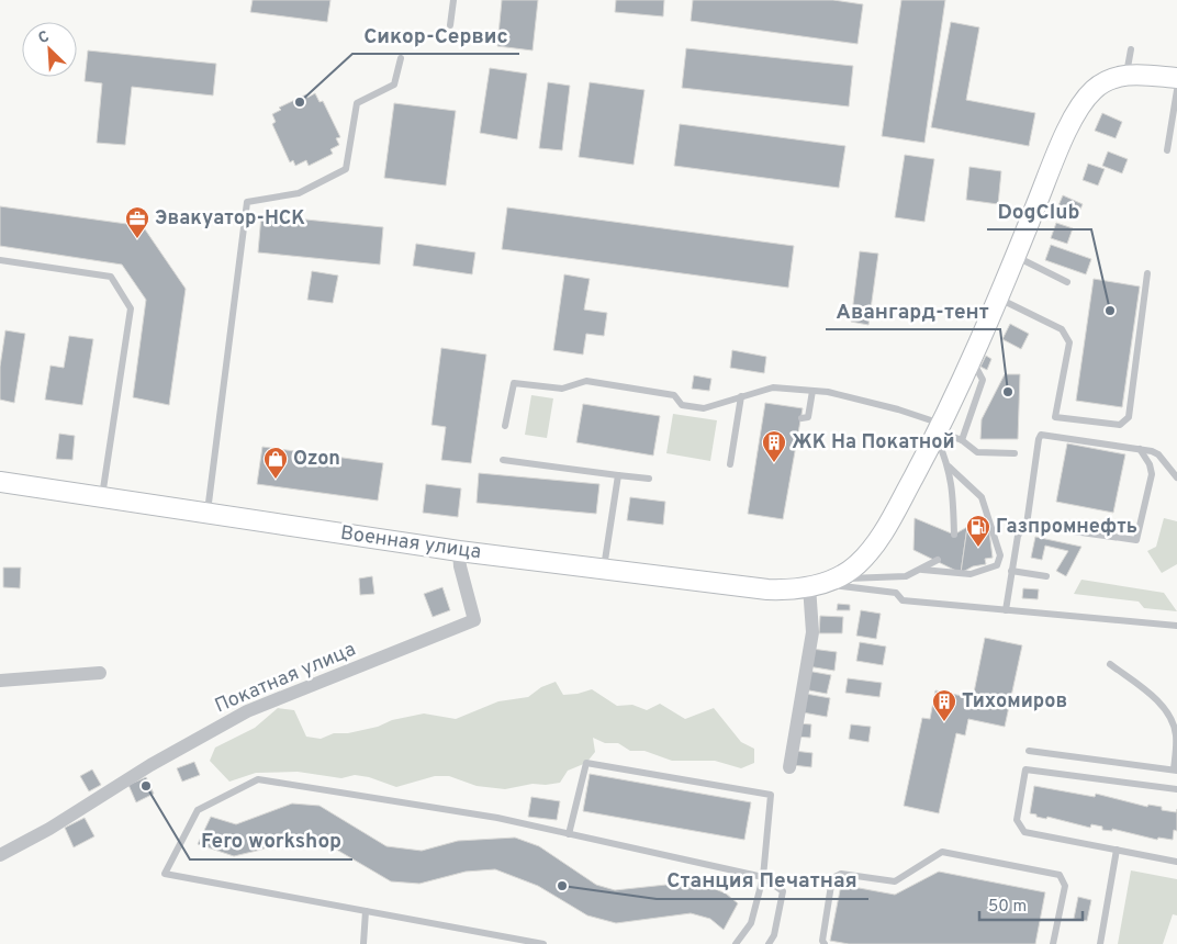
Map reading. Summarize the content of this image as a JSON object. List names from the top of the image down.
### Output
{
  "streets": {
    "main road": ["Военная улица"],
    "street": ["Покатная улица"]
  },
  "crossings": [
    ["Военная улица", "Покатная улица"]
  ],
  "places": {
    "other": [
      "Сикор-Сервис",
      "DogClub",
      "Авангард-тент",
      "Fero workshop",
      "Станция Печатная"
    ],
    "office": ["Эвакуатор-НСК"],
    "building": ["ЖК На Покатной", "Тихомиров"],
    "shop": ["Ozon"],
    "fuel station": ["Газпромнефть"]
  },
  "scale_bar": "50 m",
  "north": "top left"
}
